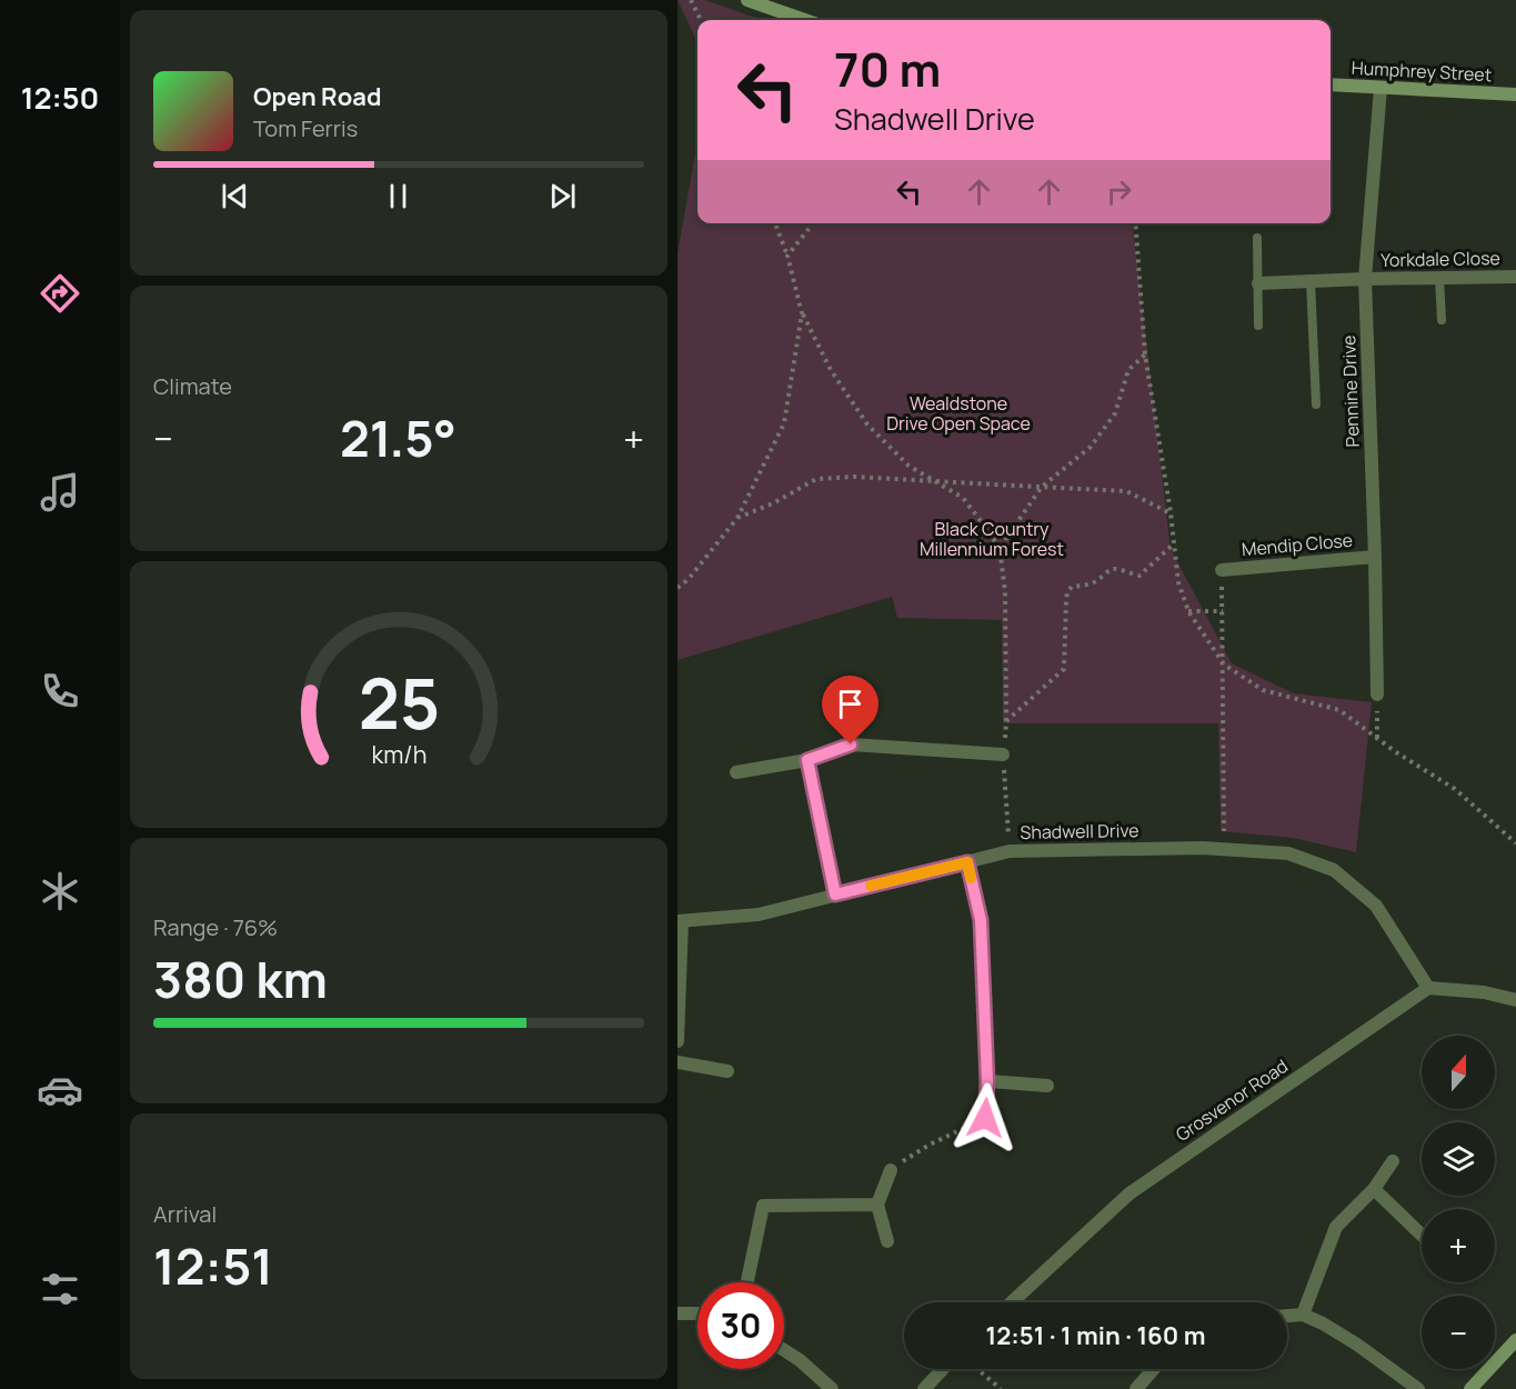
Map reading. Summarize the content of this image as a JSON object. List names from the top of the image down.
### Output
{
  "streets": {
    "street": [
      "Humphrey Street",
      "Yorkdale Close",
      "Pennine Drive",
      "Mendip Close",
      "Shadwell Drive",
      "Grosvenor Road"
    ]
  },
  "crossings": [
    ["Humphrey Street", "Pennine Drive"],
    ["Yorkdale Close", "Pennine Drive"],
    ["Pennine Drive", "Mendip Close"],
    ["Shadwell Drive", "Grosvenor Road"]
  ],
  "parks": ["Wealdstone Drive Open Space", "Black Country Millennium Forest"],
  "north": "top",
  "page": {
    "tabs": "12:50",
    "turn": ["70 m", "Shadwell Drive"],
    "song": ["Open Road", "Tom Ferris"],
    "tile": [
      "Climate",
      ["Range · 76%", "380 km"],
      ["Arrival", "12:51"]
    ],
    "heat": ["−", "21.5°", "+"],
    "map_buttons": ["+", "−"],
    "limit": "30",
    "trip": "12:51 · 1 min · 160 m",
    "gauge": ["25", "km/h"]
  }
}
